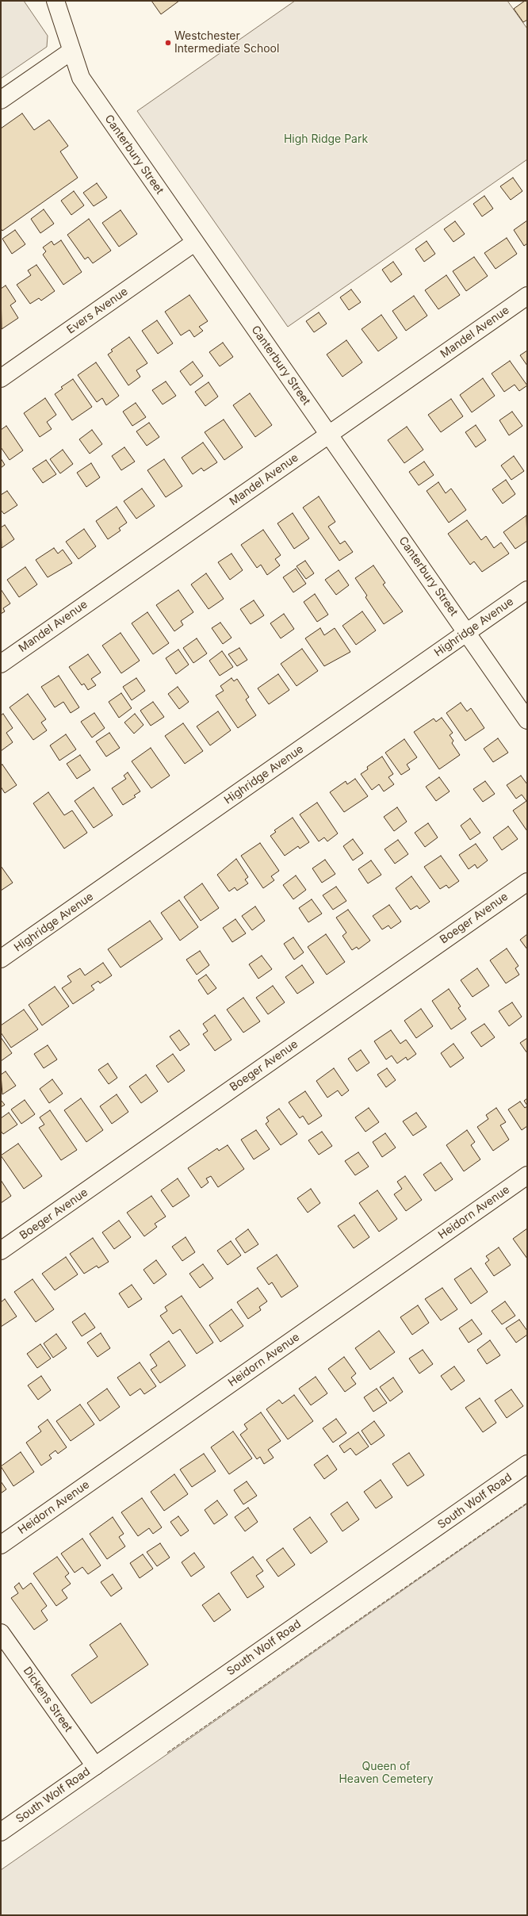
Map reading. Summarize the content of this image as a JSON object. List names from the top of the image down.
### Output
{
  "streets": {
    "street": [
      "Canterbury Street",
      "Evers Avenue",
      "Mandel Avenue",
      "Highridge Avenue",
      "Boeger Avenue",
      "Heidorn Avenue",
      "South Wolf Road",
      "Dickens Street"
    ]
  },
  "crossings": [
    ["Canterbury Street", "Evers Avenue"],
    ["Canterbury Street", "Mandel Avenue"],
    ["Canterbury Street", "Highridge Avenue"],
    ["South Wolf Road", "Dickens Street"]
  ],
  "parks": ["High Ridge Park", "Queen of Heaven Cemetery"],
  "places": ["Westchester Intermediate School"]
}
